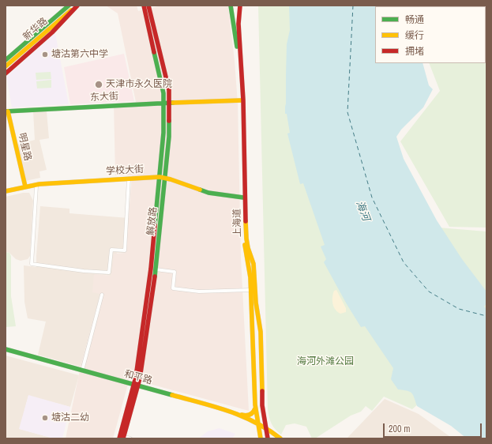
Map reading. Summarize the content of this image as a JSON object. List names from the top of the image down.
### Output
{
  "streets": {
    "street": [
      "新华路",
      "东大街",
      "明星路",
      "学校大街",
      "解放路",
      "上海道",
      "和平路"
    ]
  },
  "crossings": [
    ["东大街", "明星路"],
    ["东大街", "解放路"],
    ["东大街", "上海道"],
    ["明星路", "学校大街"],
    ["学校大街", "解放路"],
    ["学校大街", "上海道"],
    ["解放路", "和平路"],
    ["上海道", "和平路"]
  ],
  "water": ["海河"],
  "parks": ["海河外滩公园"],
  "places": ["塘沽第六中学", "天津市永久医院", "塘沽二幼"],
  "legend": ["畅通", "缓行", "拥堵"],
  "scale_bar": "200 m"
}
